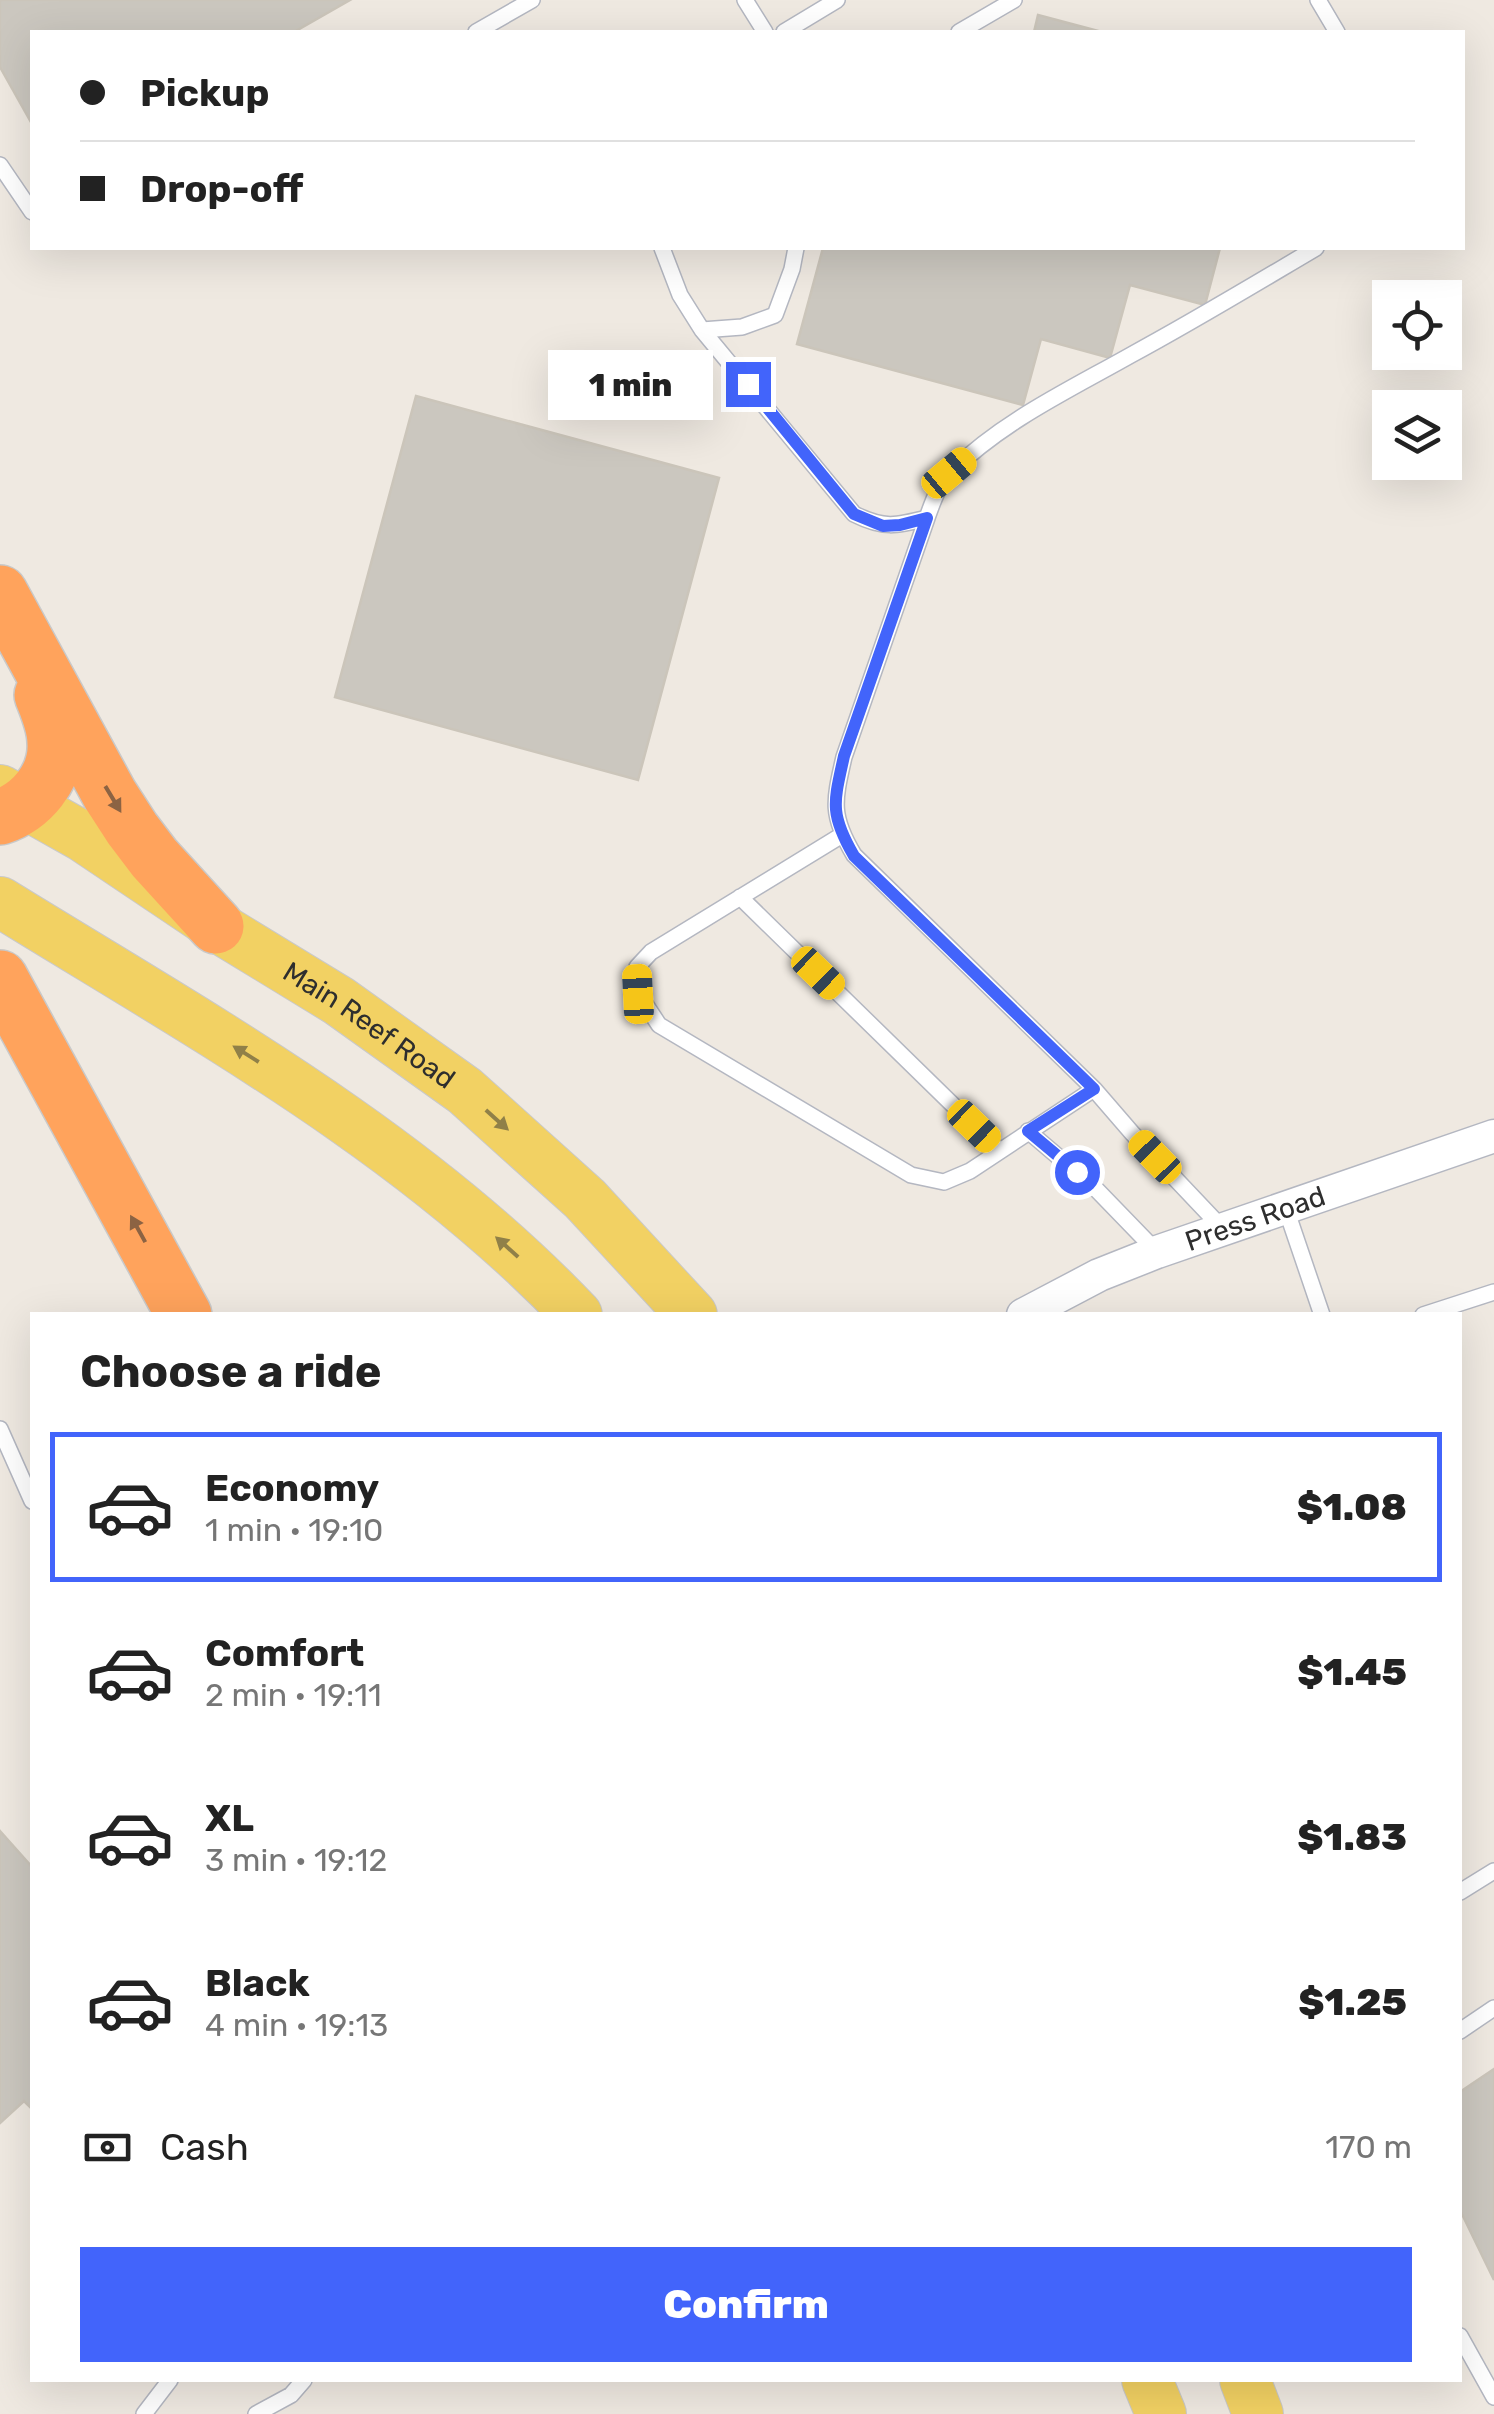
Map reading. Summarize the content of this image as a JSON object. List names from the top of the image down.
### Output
{
  "streets": {
    "main road": ["Main Reef Road"],
    "street": ["Press Road"]
  },
  "page": {
    "banner": ["Pickup", "Drop-off"],
    "bubble": "1 min",
    "heading": "Choose a ride",
    "list": [
      {
        "name": "Economy",
        "note": "1 min · 19:10",
        "value": "$1.08"
      },
      {
        "name": "Comfort",
        "note": "2 min · 19:11",
        "value": "$1.45"
      },
      {
        "name": "XL",
        "note": "3 min · 19:12",
        "value": "$1.83"
      },
      {
        "name": "Black",
        "note": "4 min · 19:13",
        "value": "$1.25"
      }
    ],
    "pay": ["Cash", "170 m"],
    "buttons": "Confirm"
  }
}
